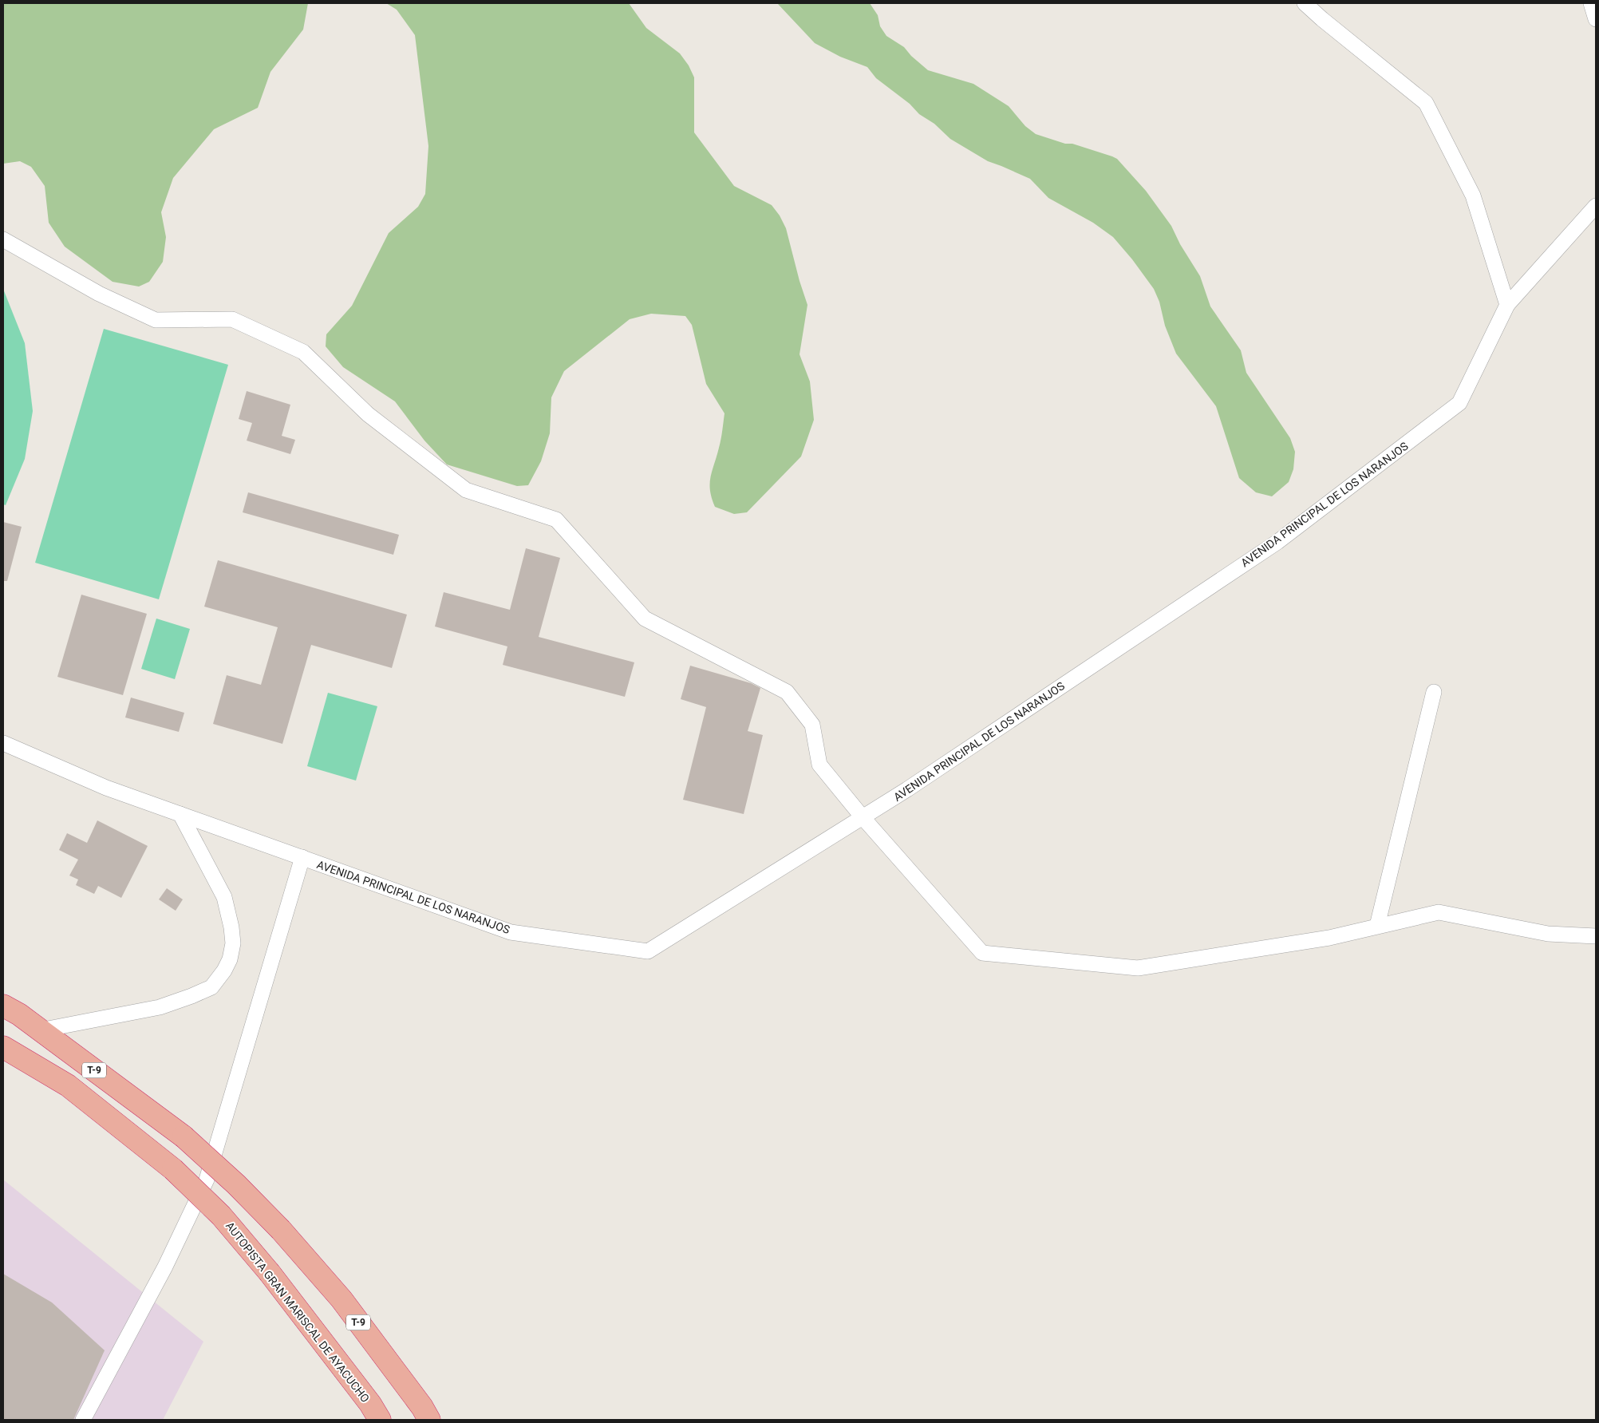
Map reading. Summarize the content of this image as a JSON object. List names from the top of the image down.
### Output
{
  "streets": {
    "highway": ["T-9", "AUTOPISTA GRAN MARISCAL DE AYACUCHO"],
    "street": ["AVENIDA PRINCIPAL DE LOS NARANJOS"]
  }
}
